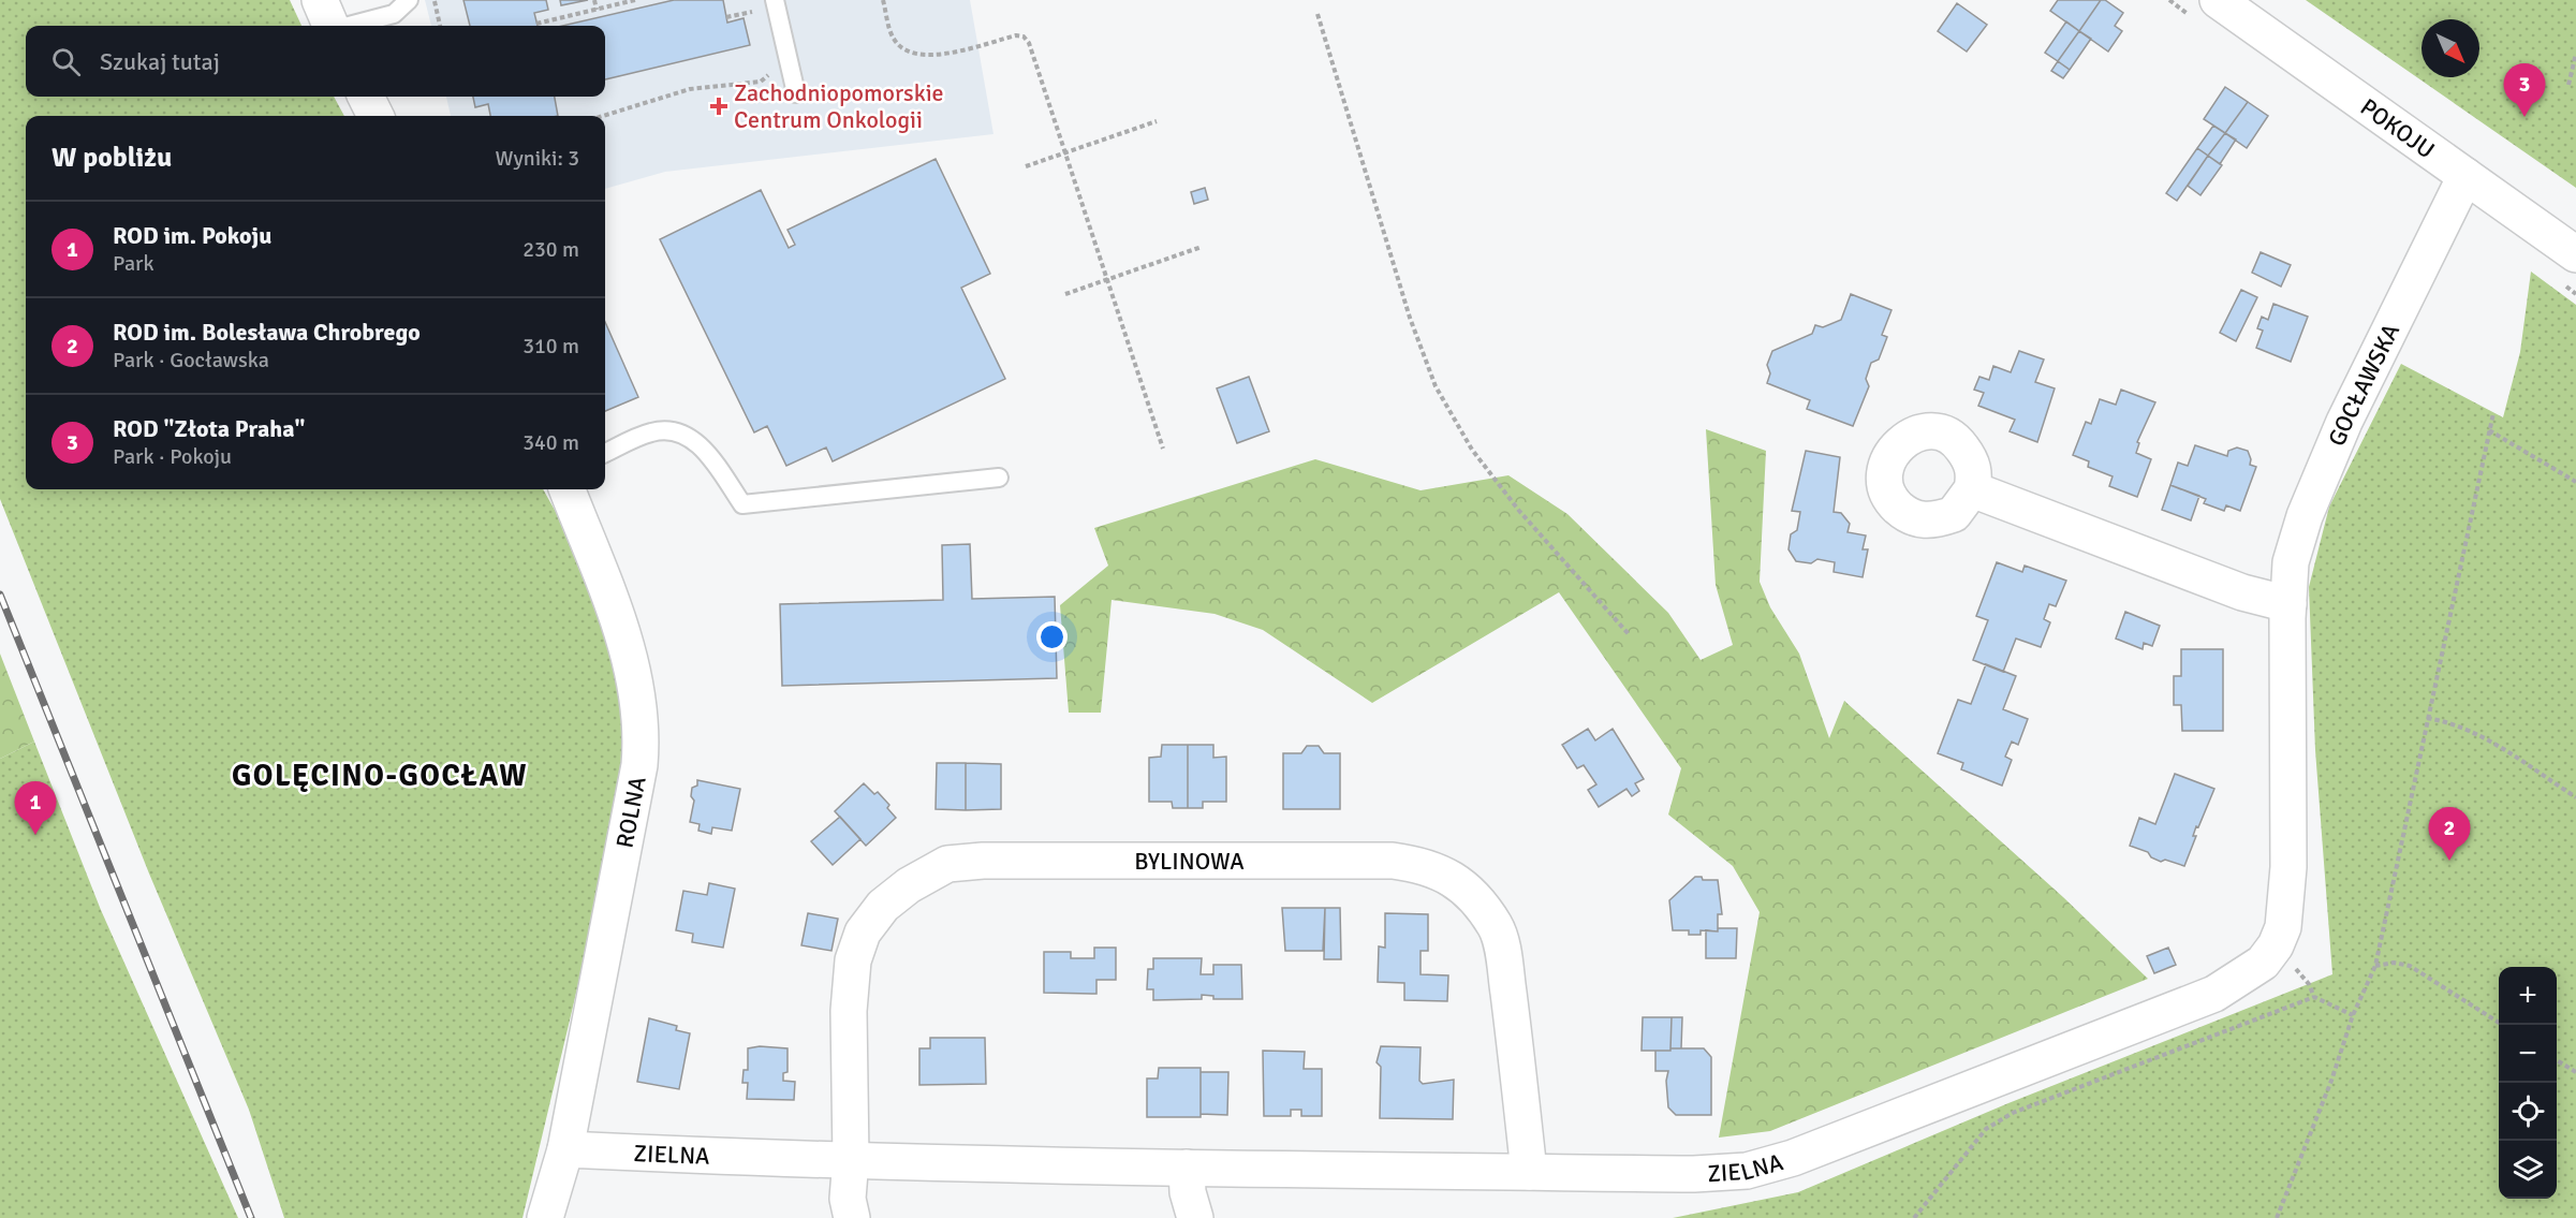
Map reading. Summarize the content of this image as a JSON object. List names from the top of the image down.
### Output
{
  "streets": {
    "street": [
      "POKOJU",
      "GOCŁAWSKA",
      "ROLNA",
      "BYLINOWA",
      "ZIELNA"
    ]
  },
  "crossings": [
    ["POKOJU", "GOCŁAWSKA"],
    ["GOCŁAWSKA", "ZIELNA"],
    ["ROLNA", "ZIELNA"],
    ["BYLINOWA", "ZIELNA"]
  ],
  "districts": ["GOLĘCINO-GOCŁAW"],
  "places": {
    "health": ["Zachodniopomorskie Centrum Onkologii"]
  },
  "north": "bottom right",
  "page": {
    "search": "Szukaj tutaj",
    "pins": ["3", "1", "2"],
    "heading": ["W pobliżu", "Wyniki: 3"],
    "list": [
      {
        "mark": "1",
        "name": "ROD im. Pokoju",
        "note": "Park",
        "value": "230 m"
      },
      {
        "mark": "2",
        "name": "ROD im. Bolesława Chrobrego",
        "note": "Park · Gocławska",
        "value": "310 m"
      },
      {
        "mark": "3",
        "name": "ROD \"Złota Praha\"",
        "note": "Park · Pokoju",
        "value": "340 m"
      }
    ],
    "map_buttons": ["+", "−"]
  }
}
